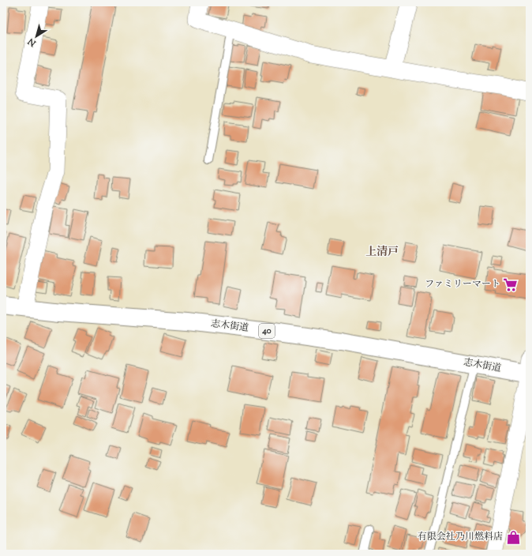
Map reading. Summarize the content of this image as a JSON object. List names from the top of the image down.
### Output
{
  "streets": {
    "main road": ["志木街道", "40"]
  },
  "districts": ["上清戸"],
  "places": {
    "supermarket": ["ファミリーマート"],
    "shop": ["有限会社乃川燃料店"]
  },
  "north": "bottom left"
}
